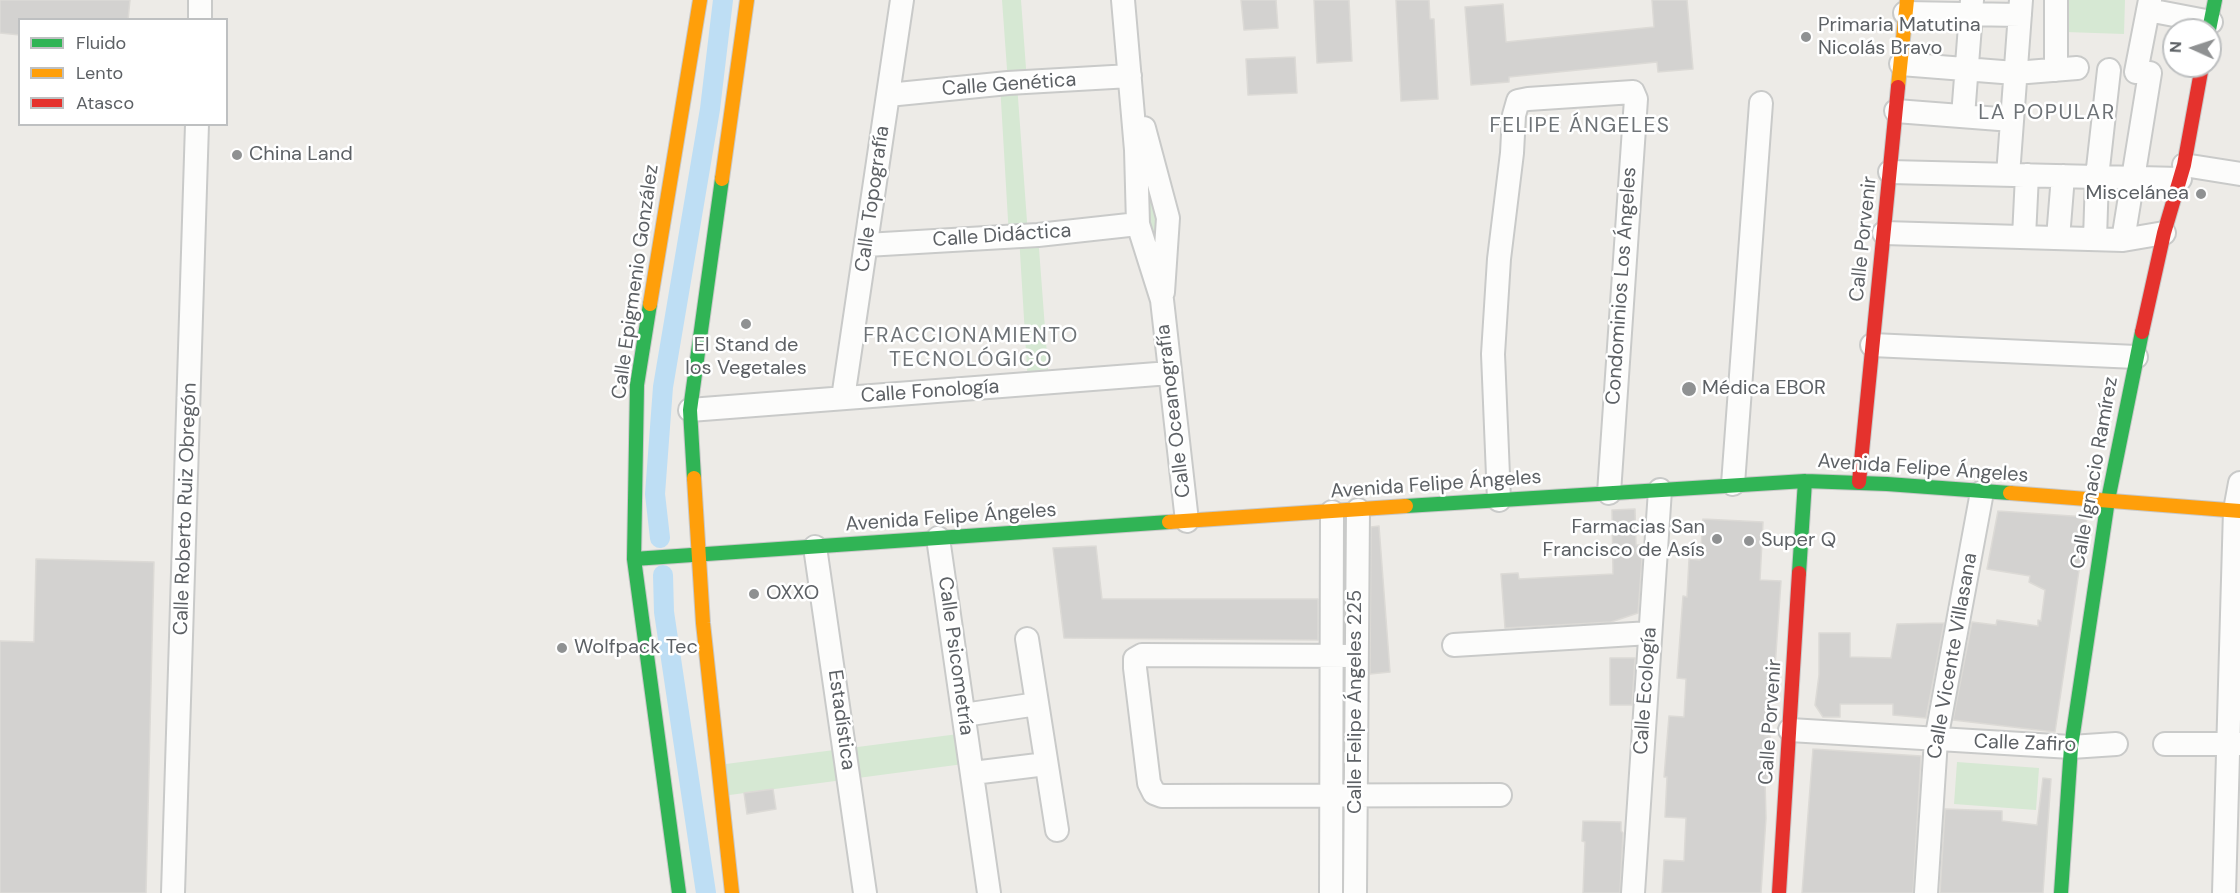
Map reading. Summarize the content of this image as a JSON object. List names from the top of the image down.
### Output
{
  "streets": {
    "street": [
      "Calle Genética",
      "Calle Topografía",
      "Calle Didáctica",
      "Calle Porvenir",
      "Calle Epigmenio González",
      "Condominios Los Ángeles",
      "Calle Fonología",
      "Calle Oceanografía",
      "Avenida Felipe Ángeles",
      "Calle Ignacio Ramírez",
      "Calle Roberto Ruiz Obregón",
      "Calle Psicometría",
      "Calle Vicente Villasana",
      "Calle Ecología",
      "Calle Felipe Ángeles 225",
      "Estadística",
      "Calle Zafiro"
    ]
  },
  "crossings": [
    ["Calle Genética", "Calle Topografía"],
    ["Calle Genética", "Calle Oceanografía"],
    ["Calle Topografía", "Calle Didáctica"],
    ["Calle Topografía", "Calle Fonología"],
    ["Calle Didáctica", "Calle Oceanografía"],
    ["Calle Porvenir", "Avenida Felipe Ángeles"],
    ["Calle Porvenir", "Calle Zafiro"],
    ["Calle Epigmenio González", "Avenida Felipe Ángeles"],
    ["Condominios Los Ángeles", "Avenida Felipe Ángeles"],
    ["Calle Fonología", "Calle Oceanografía"],
    ["Calle Oceanografía", "Avenida Felipe Ángeles"],
    ["Avenida Felipe Ángeles", "Calle Ignacio Ramírez"],
    ["Avenida Felipe Ángeles", "Calle Psicometría"],
    ["Avenida Felipe Ángeles", "Calle Vicente Villasana"],
    ["Avenida Felipe Ángeles", "Calle Ecología"],
    ["Avenida Felipe Ángeles", "Calle Felipe Ángeles 225"],
    ["Avenida Felipe Ángeles", "Estadística"],
    ["Calle Ignacio Ramírez", "Calle Zafiro"],
    ["Calle Vicente Villasana", "Calle Zafiro"]
  ],
  "districts": ["LA POPULAR", "FELIPE ÁNGELES", "FRACCIONAMIENTO TECNOLÓGICO"],
  "places": [
    "Primaria Matutina Nicolás Bravo",
    "China Land",
    "Miscelánea",
    "El Stand de los Vegetales",
    "Médica EBOR",
    "Farmacias San Francisco de Asís",
    "Super Q",
    "OXXO",
    "Wolfpack Tec"
  ],
  "legend": ["Fluido", "Lento", "Atasco"],
  "north": "left"
}
